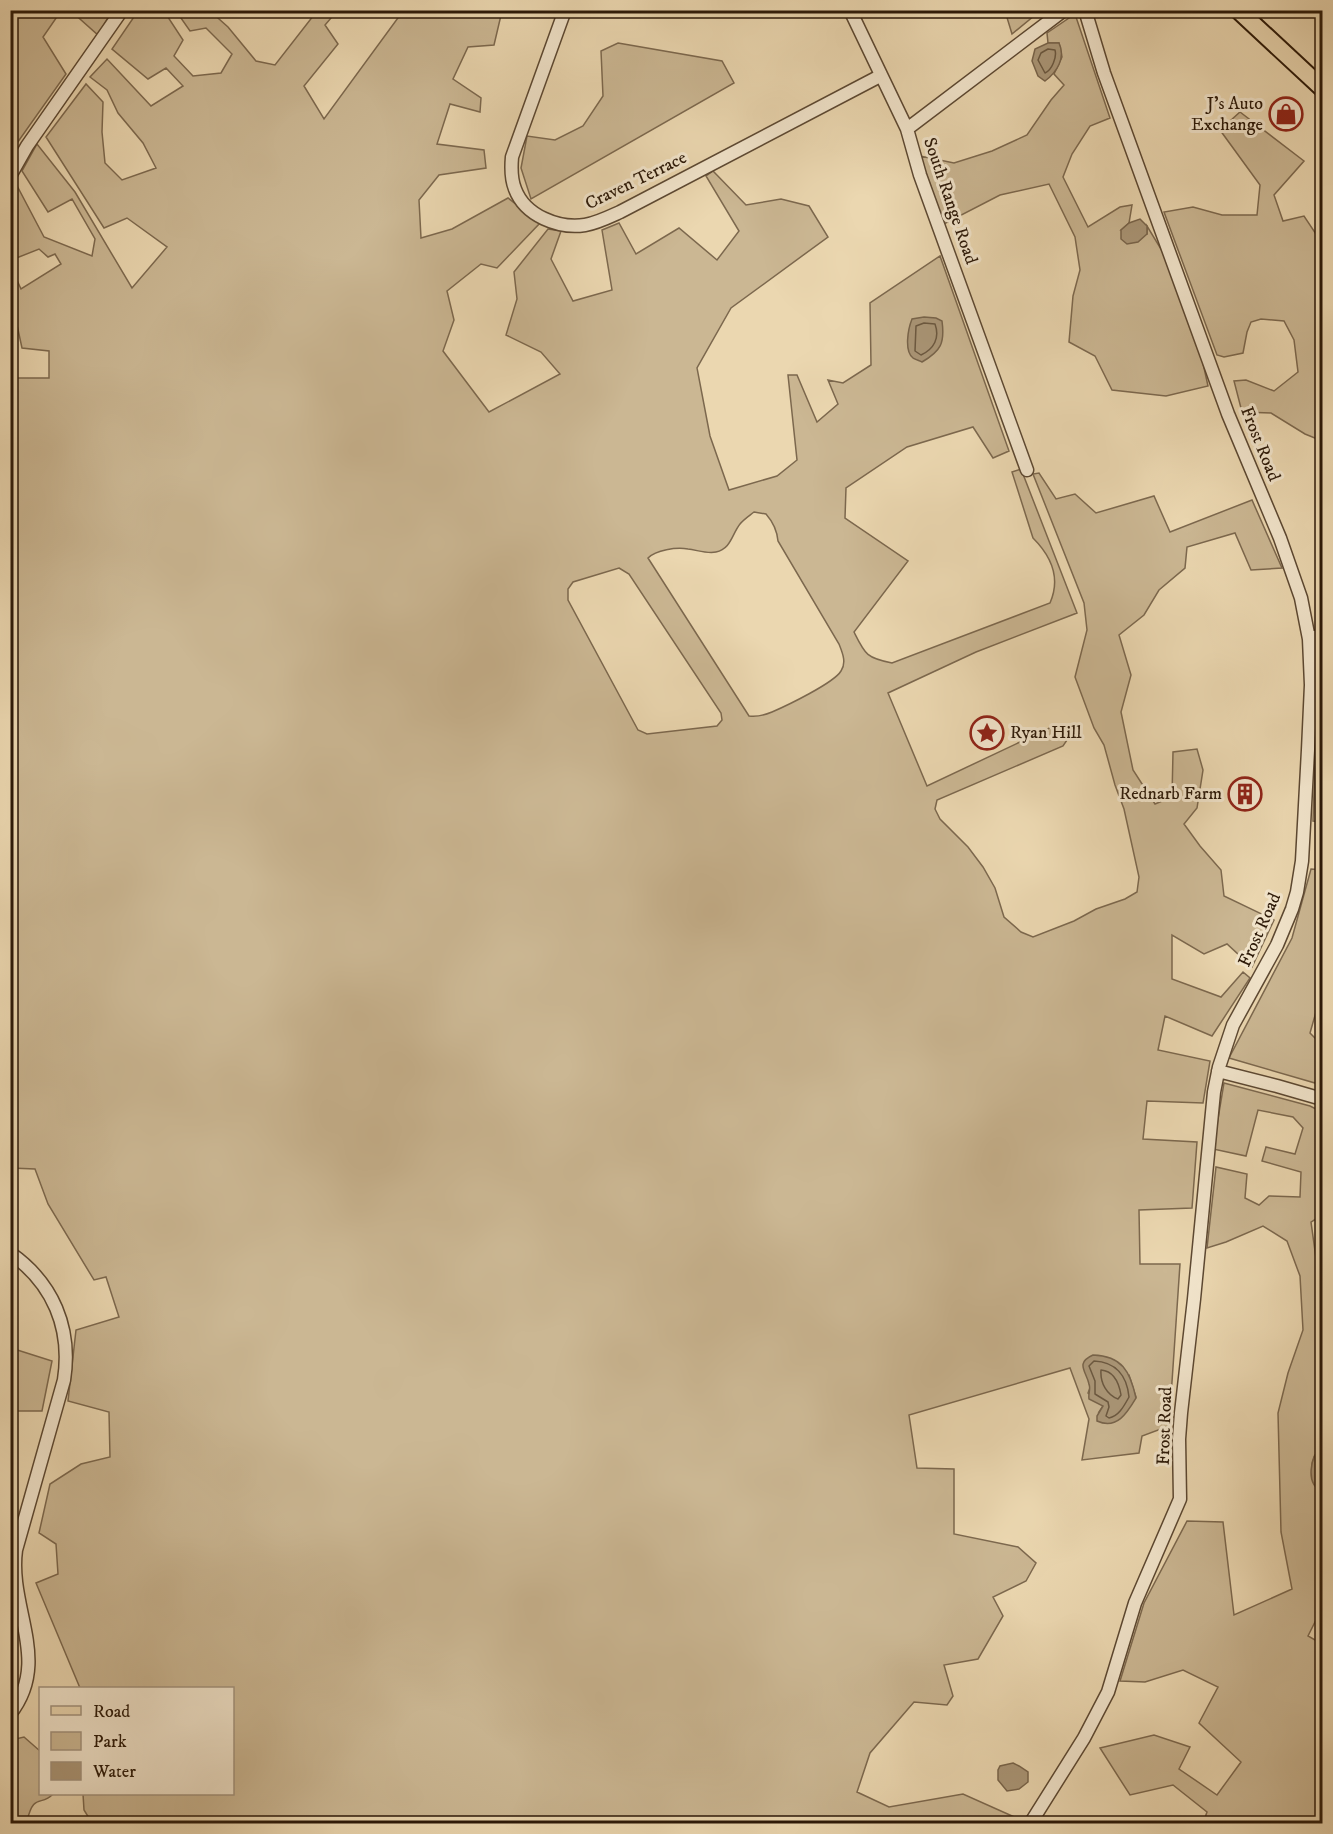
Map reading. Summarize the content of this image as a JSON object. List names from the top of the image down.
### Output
{
  "streets": {
    "street": ["Craven Terrace", "South Range Road", "Frost Road"]
  },
  "places": {
    "shop": ["J's Auto Exchange"],
    "place": ["Ryan Hill"],
    "building": ["Rednarb Farm"]
  },
  "legend": ["Road", "Park", "Water"]
}
